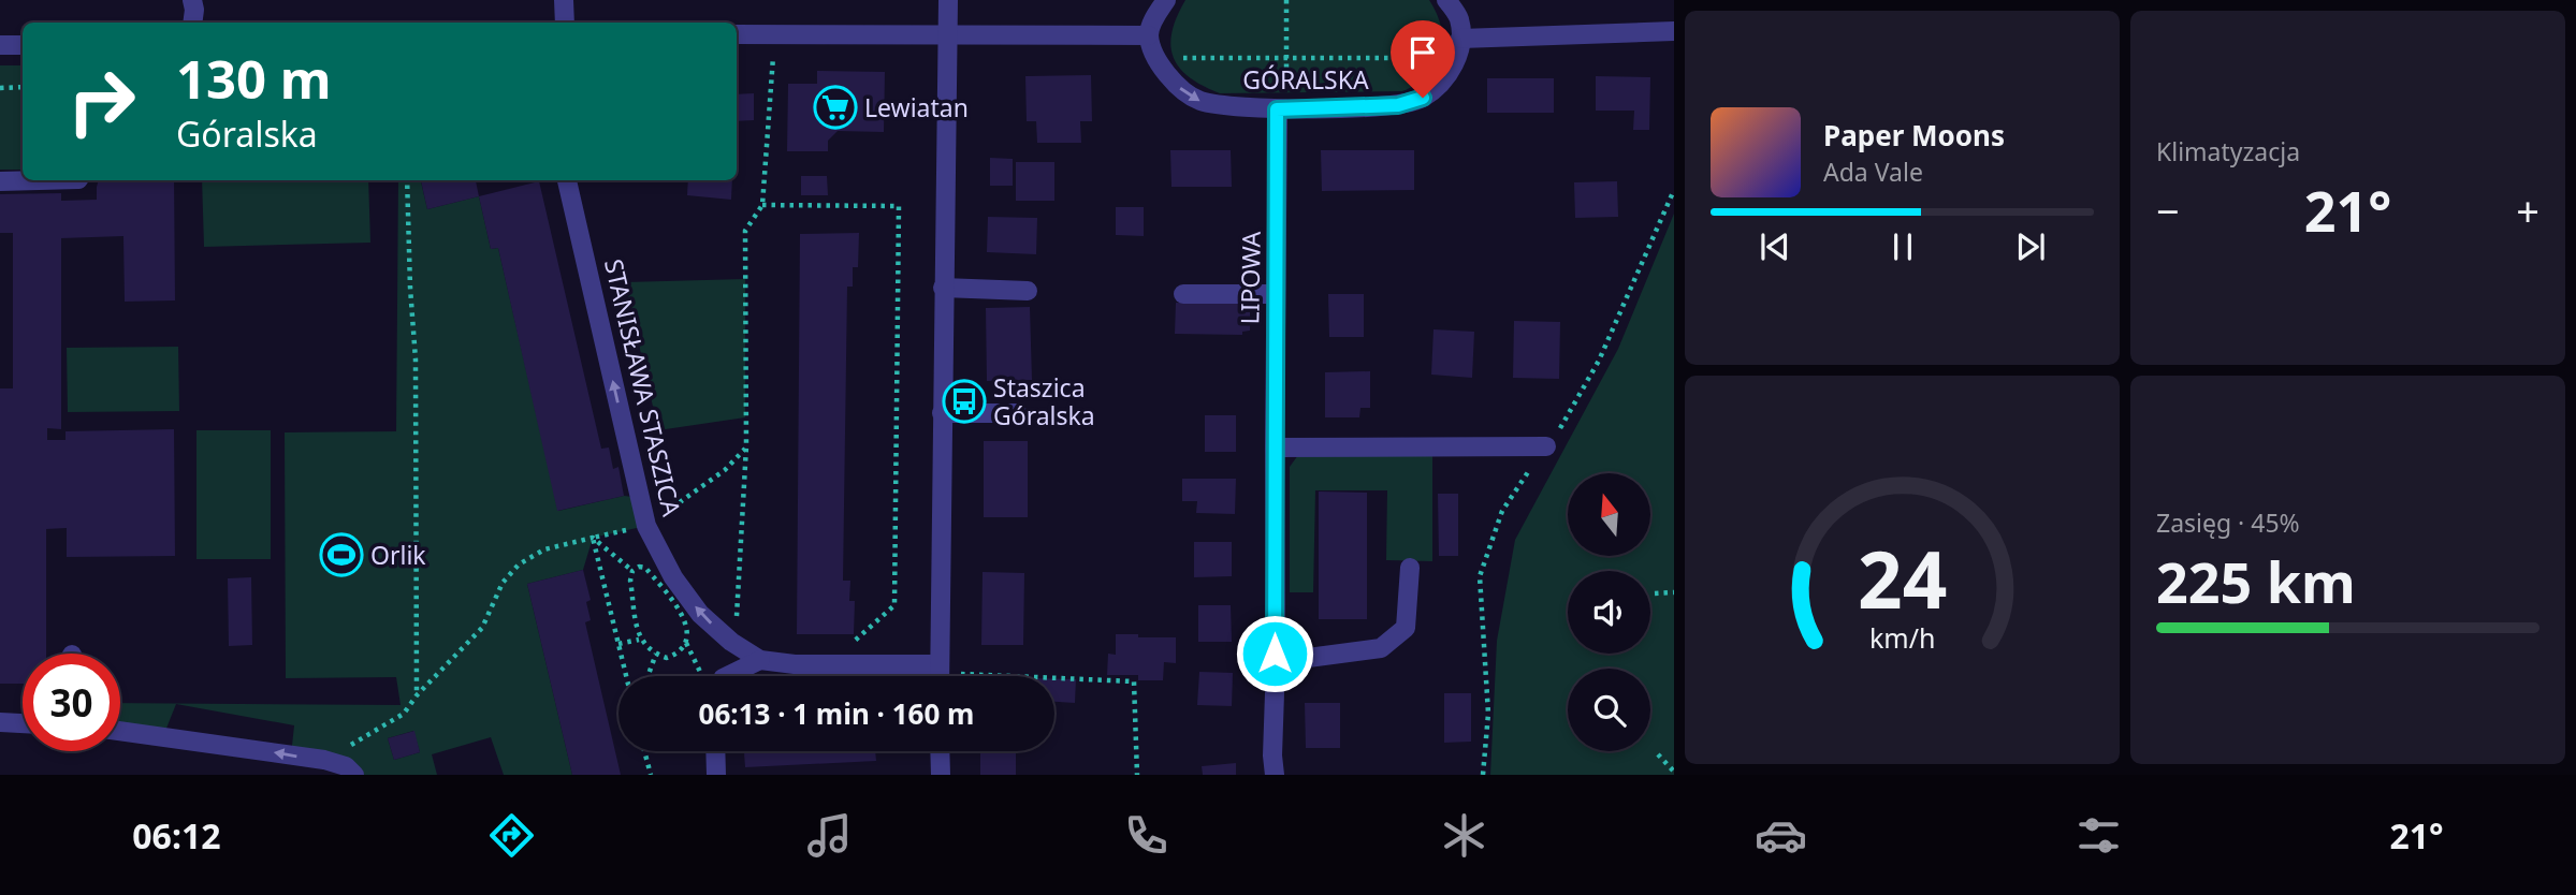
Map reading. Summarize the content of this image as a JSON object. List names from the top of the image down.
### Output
{
  "streets": {
    "street": ["GÓRALSKA", "LIPOWA", "STANISŁAWA STASZICA"]
  },
  "crossings": [
    ["GÓRALSKA", "LIPOWA"]
  ],
  "one_way": ["GÓRALSKA", "STANISŁAWA STASZICA"],
  "places": {
    "supermarket": ["Lewiatan"],
    "bus stop": ["Staszica Góralska"],
    "sports": ["Orlik"]
  },
  "north": "top",
  "page": {
    "tile": [
      "Klimatyzacja",
      ["Zasięg · 45%", "225 km"]
    ],
    "turn": ["130 m", "Góralska"],
    "song": ["Paper Moons", "Ada Vale"],
    "heat": ["−", "21°", "+"],
    "limit": "30",
    "trip": "06:13 · 1 min · 160 m",
    "tabs": ["06:12", "21°"],
    "gauge": ["24", "km/h"]
  }
}
